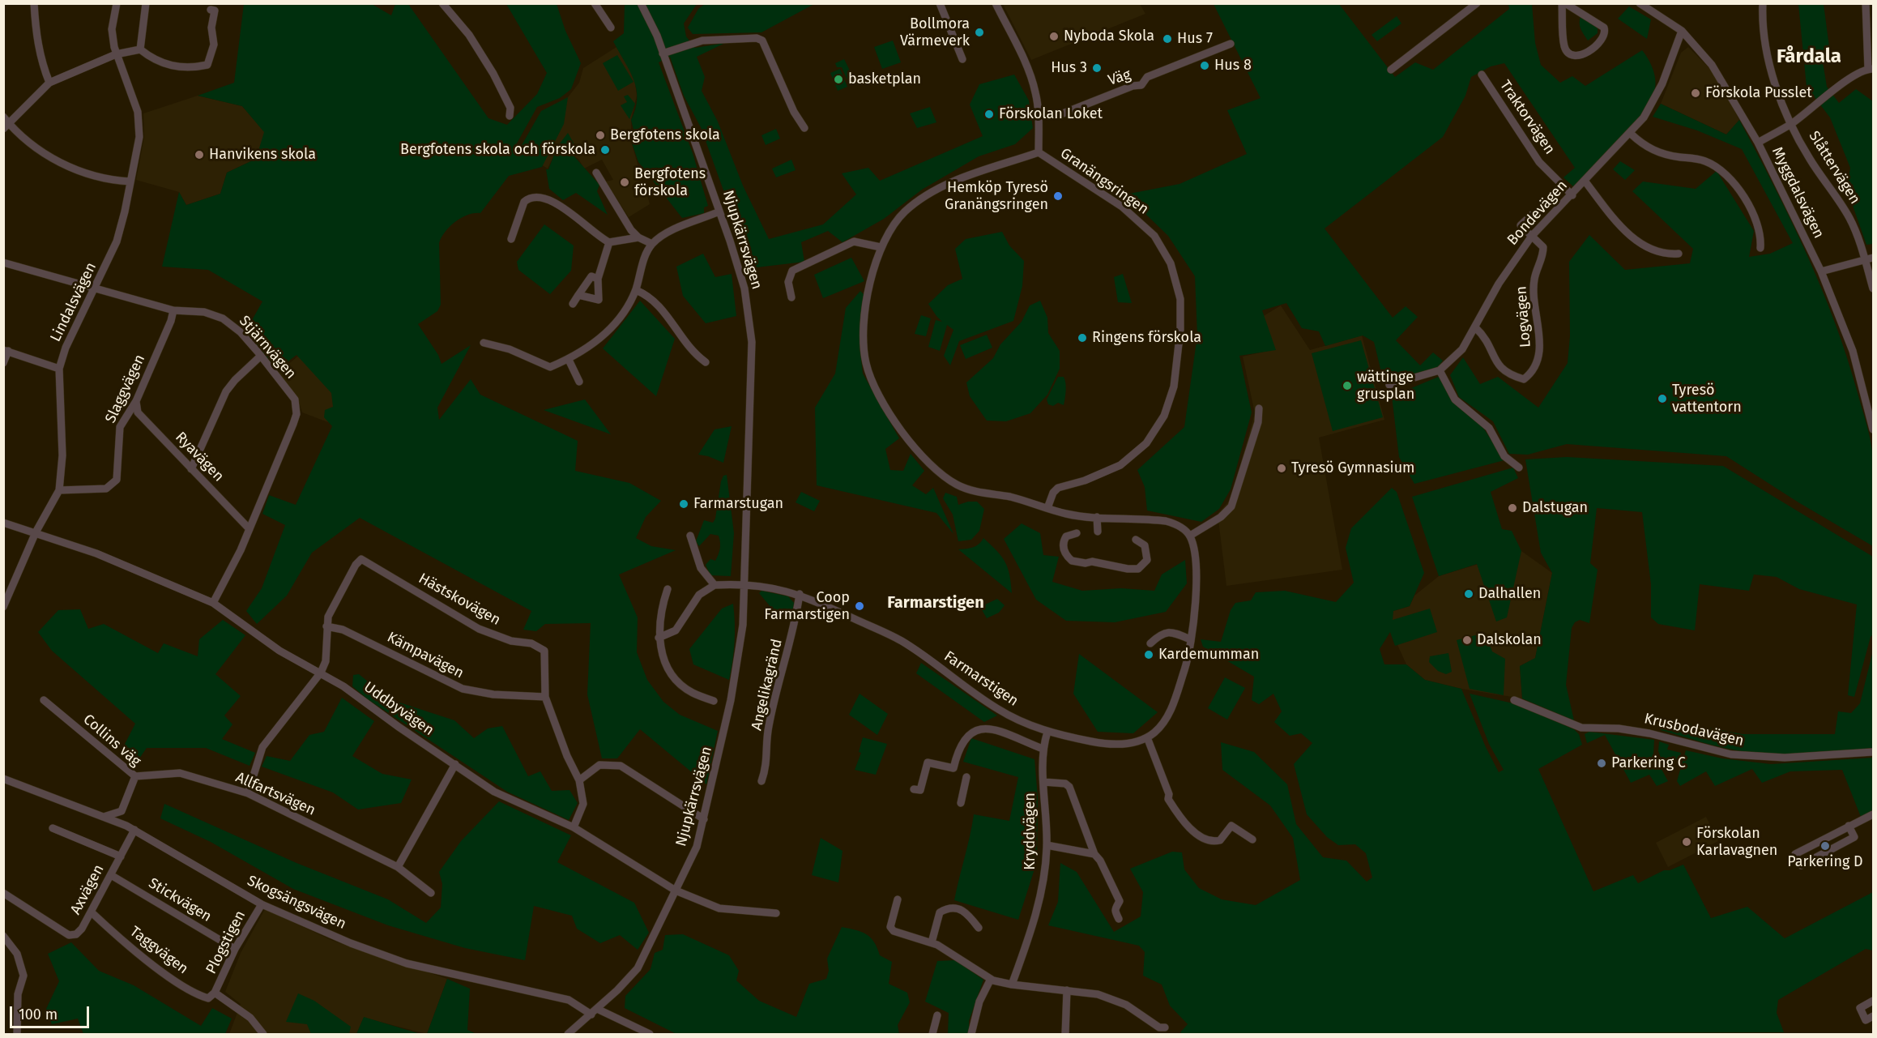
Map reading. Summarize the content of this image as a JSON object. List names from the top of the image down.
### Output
{
  "streets": {
    "street": [
      "Väg",
      "Traktorvägen",
      "Slåttervägen",
      "Granängsringen",
      "Myggdalsvägen",
      "Bondevägen",
      "Njupkärrsvägen",
      "Lindalsvägen",
      "Logvägen",
      "Stjärnvägen",
      "Slaggvägen",
      "Ryavägen",
      "Hästskovägen",
      "Kämpavägen",
      "Farmarstigen",
      "Angelikagränd",
      "Uddbyvägen",
      "Krusbodavägen",
      "Collins väg",
      "Allfartsvägen",
      "Kryddvägen",
      "Axvägen",
      "Stickvägen",
      "Skogsängsvägen",
      "Plogstigen",
      "Taggvägen"
    ]
  },
  "crossings": [
    ["Traktorvägen", "Bondevägen"],
    ["Myggdalsvägen", "Bondevägen"],
    ["Bondevägen", "Logvägen"],
    ["Njupkärrsvägen", "Farmarstigen"],
    ["Njupkärrsvägen", "Uddbyvägen"],
    ["Njupkärrsvägen", "Skogsängsvägen"],
    ["Lindalsvägen", "Stjärnvägen"],
    ["Lindalsvägen", "Slaggvägen"],
    ["Lindalsvägen", "Uddbyvägen"],
    ["Stjärnvägen", "Slaggvägen"],
    ["Stjärnvägen", "Ryavägen"],
    ["Stjärnvägen", "Uddbyvägen"],
    ["Slaggvägen", "Ryavägen"],
    ["Hästskovägen", "Kämpavägen"],
    ["Hästskovägen", "Uddbyvägen"],
    ["Farmarstigen", "Angelikagränd"],
    ["Farmarstigen", "Kryddvägen"],
    ["Collins väg", "Allfartsvägen"],
    ["Axvägen", "Stickvägen"],
    ["Axvägen", "Skogsängsvägen"],
    ["Axvägen", "Taggvägen"],
    ["Stickvägen", "Plogstigen"],
    ["Skogsängsvägen", "Plogstigen"],
    ["Plogstigen", "Taggvägen"]
  ],
  "districts": ["Fårdala", "Farmarstigen"],
  "places": [
    "Bollmora Värmeverk",
    "Nyboda Skola",
    "Hus 7",
    "Hus 8",
    "Hus 3",
    "basketplan",
    "Förskola Pusslet",
    "Förskolan Loket",
    "Bergfotens skola",
    "Bergfotens skola och förskola",
    "Hanvikens skola",
    "Bergfotens förskola",
    "Hemköp Tyresö Granängsringen",
    "Ringens förskola",
    "wättinge grusplan",
    "Tyresö vattentorn",
    "Tyresö Gymnasium",
    "Farmarstugan",
    "Dalstugan",
    "Dalhallen",
    "Coop Farmarstigen",
    "Dalskolan",
    "Kardemumman",
    "Parkering C",
    "Förskolan Karlavagnen",
    "Parkering D"
  ],
  "scale_bar": "100 m"
}
